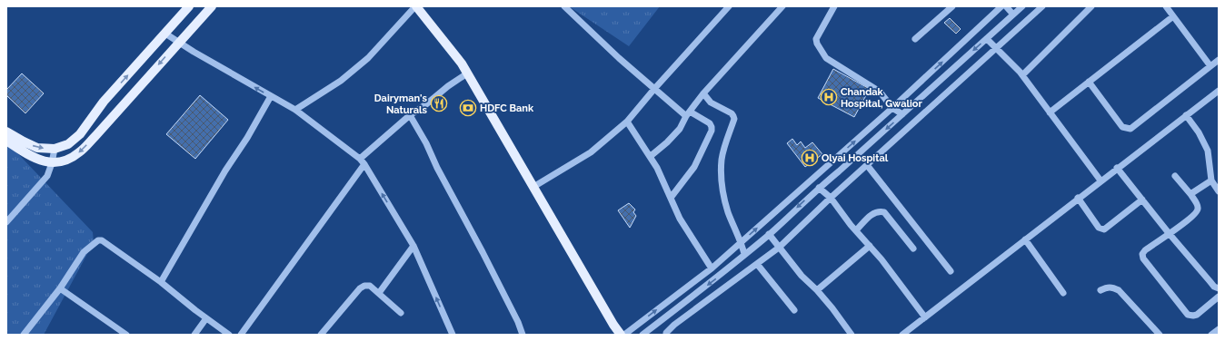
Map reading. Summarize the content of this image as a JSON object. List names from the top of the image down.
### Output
{
  "places": {
    "hospital": ["Chandak Hospital, Gwalior", "Olyai Hospital"],
    "restaurant": ["Dairyman's Naturals"],
    "bank": ["HDFC Bank"]
  }
}
